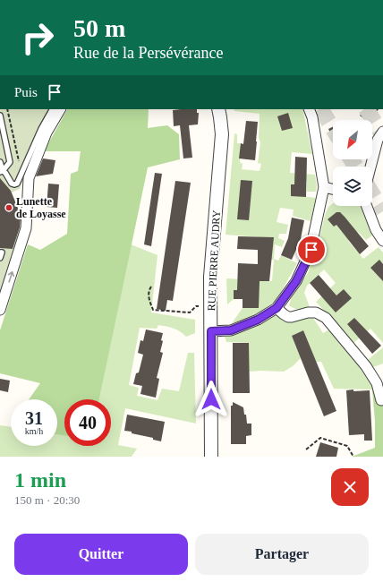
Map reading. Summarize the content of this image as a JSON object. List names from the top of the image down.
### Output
{
  "streets": {
    "street": ["RUE PIERRE AUDRY"]
  },
  "places": ["Lunette de Loyasse"],
  "north": "bottom left",
  "page": {
    "turn": ["50 m", "Rue de la Persévérance"],
    "then": "Puis",
    "speed": "31 km/h",
    "limit": "40",
    "heading": ["1 min", "150 m · 20:30"],
    "buttons": ["Quitter", "Partager"]
  }
}
